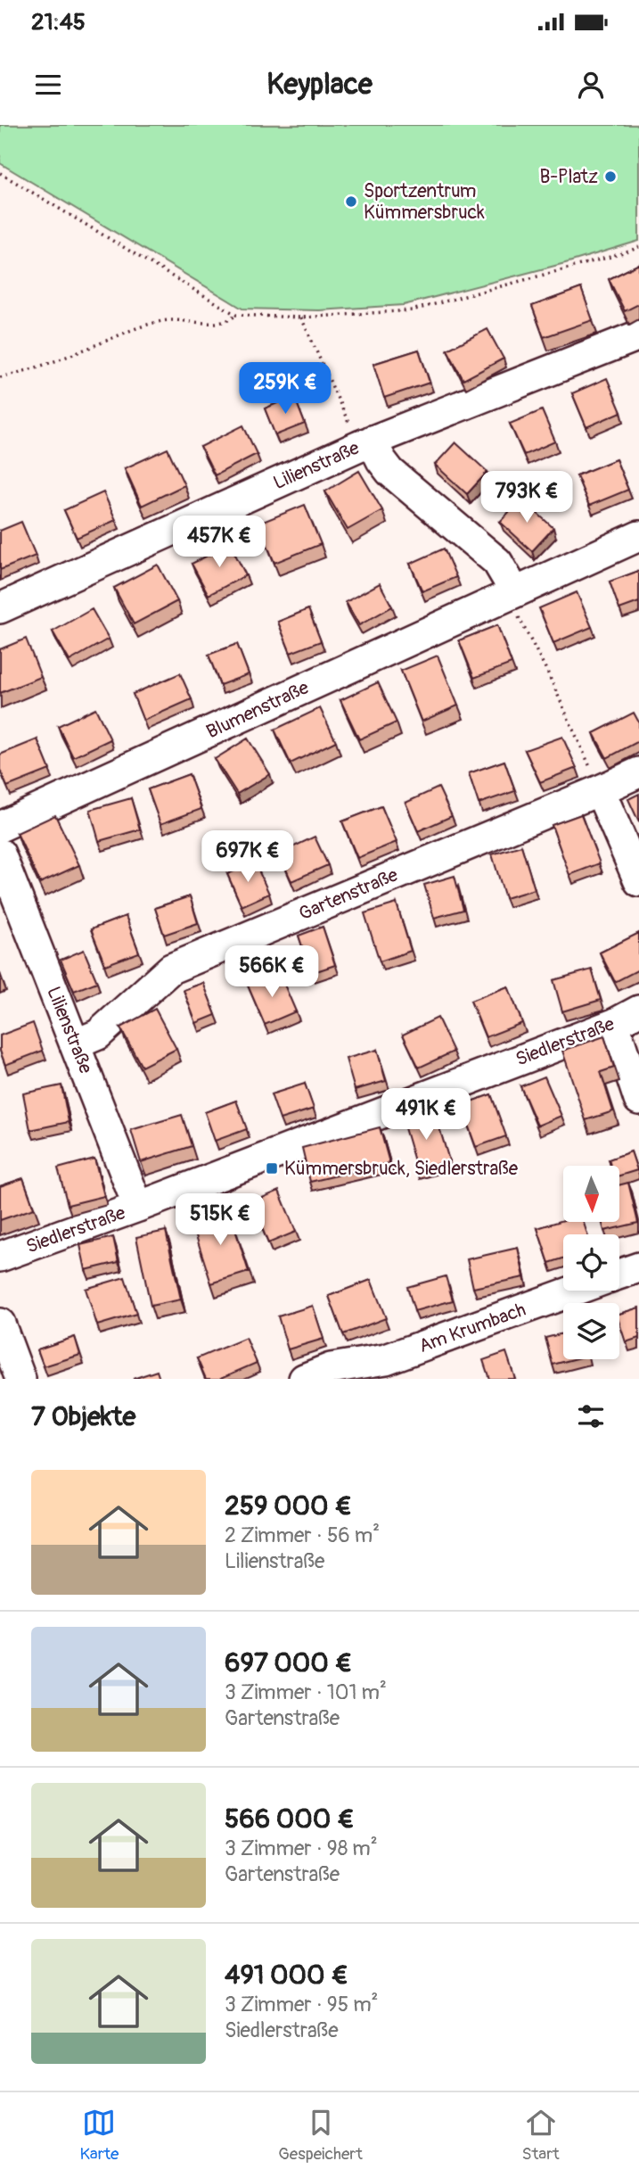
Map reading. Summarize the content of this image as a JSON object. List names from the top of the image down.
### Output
{
  "streets": {
    "street": [
      "Lilienstraße",
      "Blumenstraße",
      "Gartenstraße",
      "Siedlerstraße",
      "Am Krumbach"
    ]
  },
  "crossings": [
    ["Lilienstraße", "Gartenstraße"],
    ["Lilienstraße", "Siedlerstraße"]
  ],
  "places": {
    "other": ["B-Platz", "Sportzentrum Kümmersbruck"],
    "transit": ["Kümmersbruck, Siedlerstraße"]
  },
  "north": "bottom",
  "page": {
    "status": "21:45",
    "header": "Keyplace",
    "price": [
      "259K €",
      "793K €",
      "457K €",
      "697K €",
      "566K €",
      "491K €",
      "515K €"
    ],
    "heading": "7 Objekte",
    "list": [
      {
        "name": "259 000 €",
        "note": "2 Zimmer · 56 m² · Lilienstraße"
      },
      {
        "name": "697 000 €",
        "note": "3 Zimmer · 101 m² · Gartenstraße"
      },
      {
        "name": "566 000 €",
        "note": "3 Zimmer · 98 m² · Gartenstraße"
      },
      {
        "name": "491 000 €",
        "note": "3 Zimmer · 95 m² · Siedlerstraße"
      }
    ],
    "tabs": ["Karte", "Gespeichert", "Start"]
  }
}
